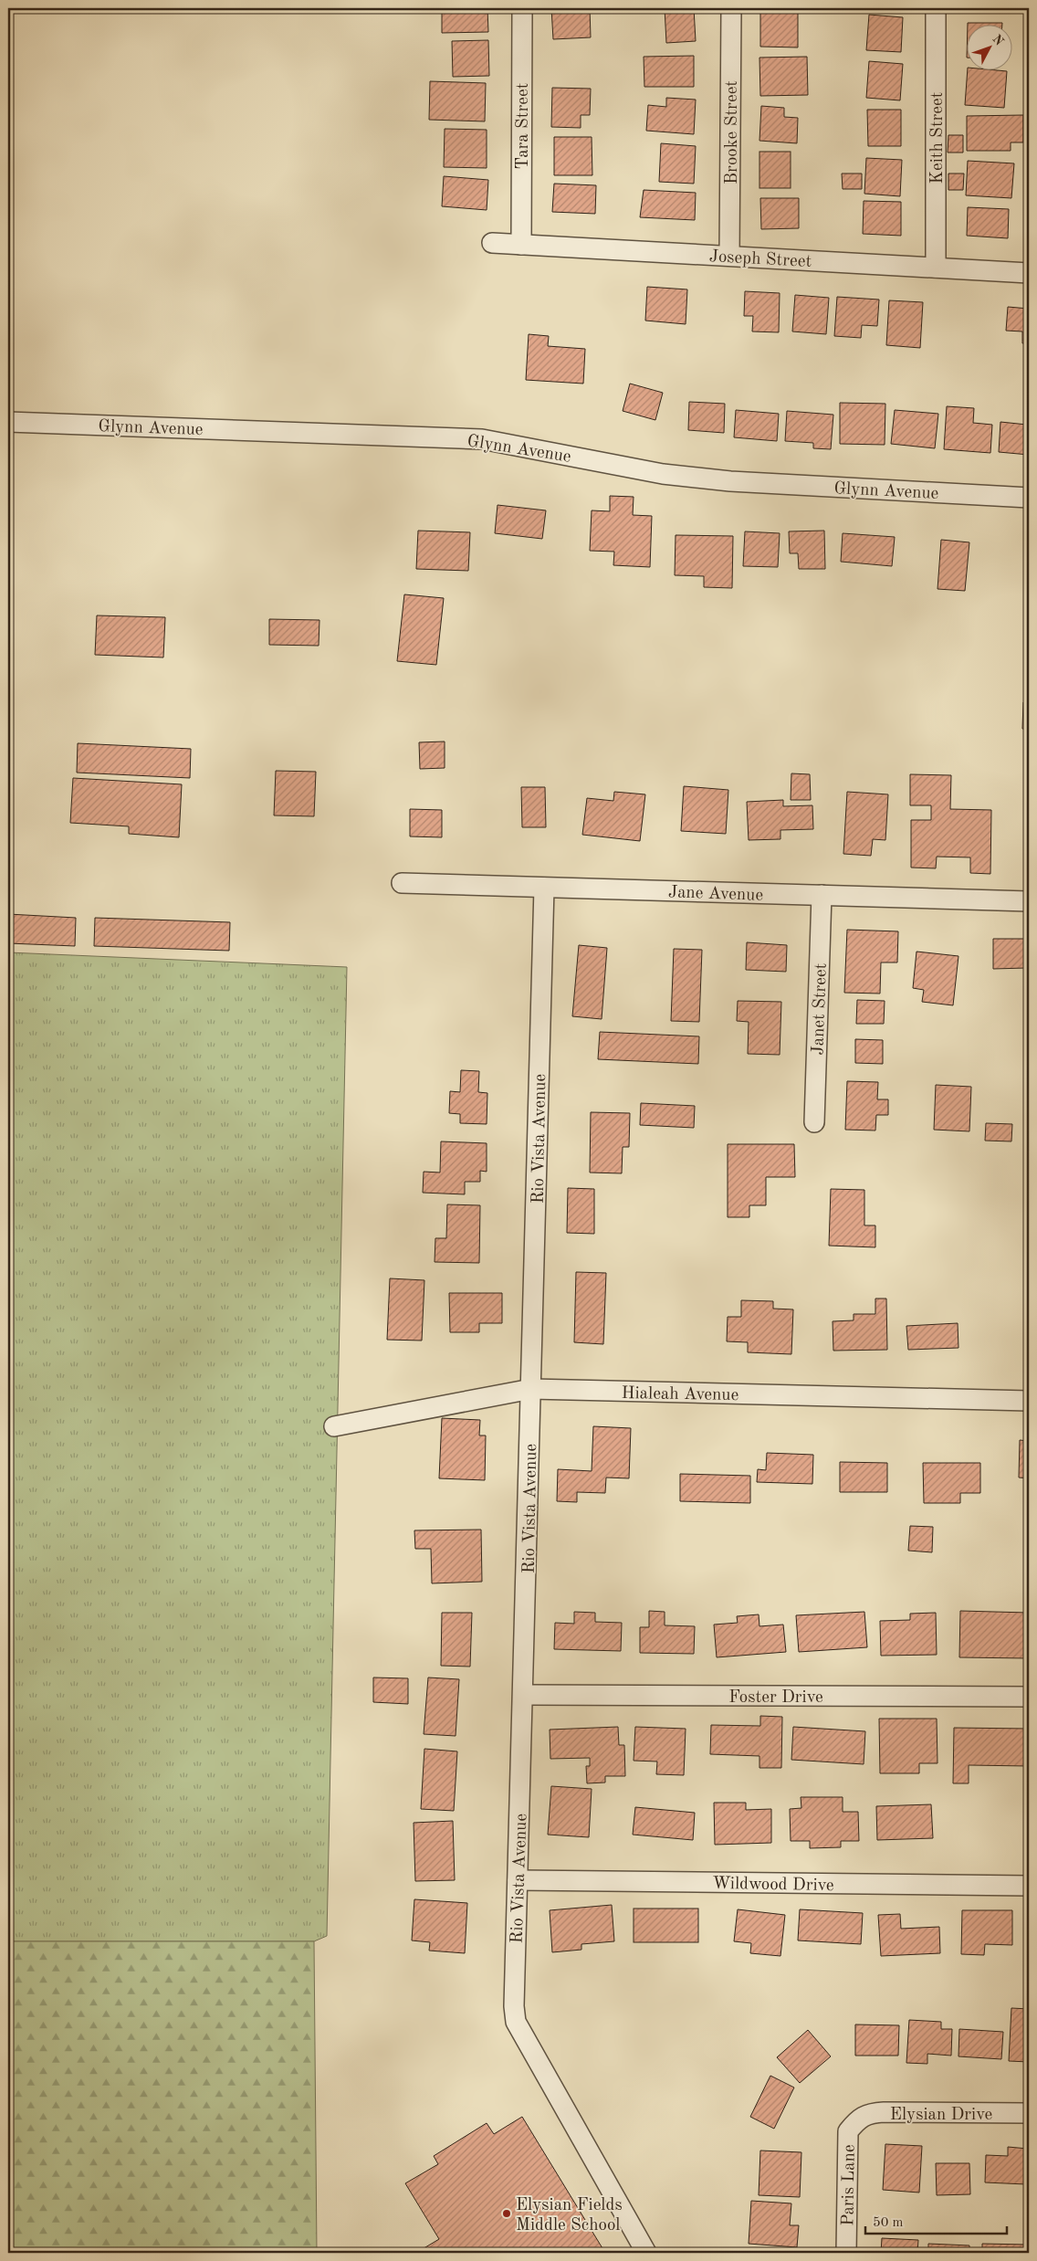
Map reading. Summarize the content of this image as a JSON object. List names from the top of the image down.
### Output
{
  "streets": {
    "street": [
      "Tara Street",
      "Brooke Street",
      "Keith Street",
      "Joseph Street",
      "Glynn Avenue",
      "Jane Avenue",
      "Janet Street",
      "Rio Vista Avenue",
      "Hialeah Avenue",
      "Foster Drive",
      "Wildwood Drive",
      "Elysian Drive",
      "Paris Lane"
    ]
  },
  "crossings": [
    ["Tara Street", "Joseph Street"],
    ["Brooke Street", "Joseph Street"],
    ["Keith Street", "Joseph Street"],
    ["Jane Avenue", "Janet Street"],
    ["Jane Avenue", "Rio Vista Avenue"],
    ["Rio Vista Avenue", "Hialeah Avenue"],
    ["Rio Vista Avenue", "Foster Drive"],
    ["Rio Vista Avenue", "Wildwood Drive"],
    ["Elysian Drive", "Paris Lane"]
  ],
  "places": ["Elysian Fields Middle School"],
  "scale_bar": "50 m",
  "north": "top right"
}
